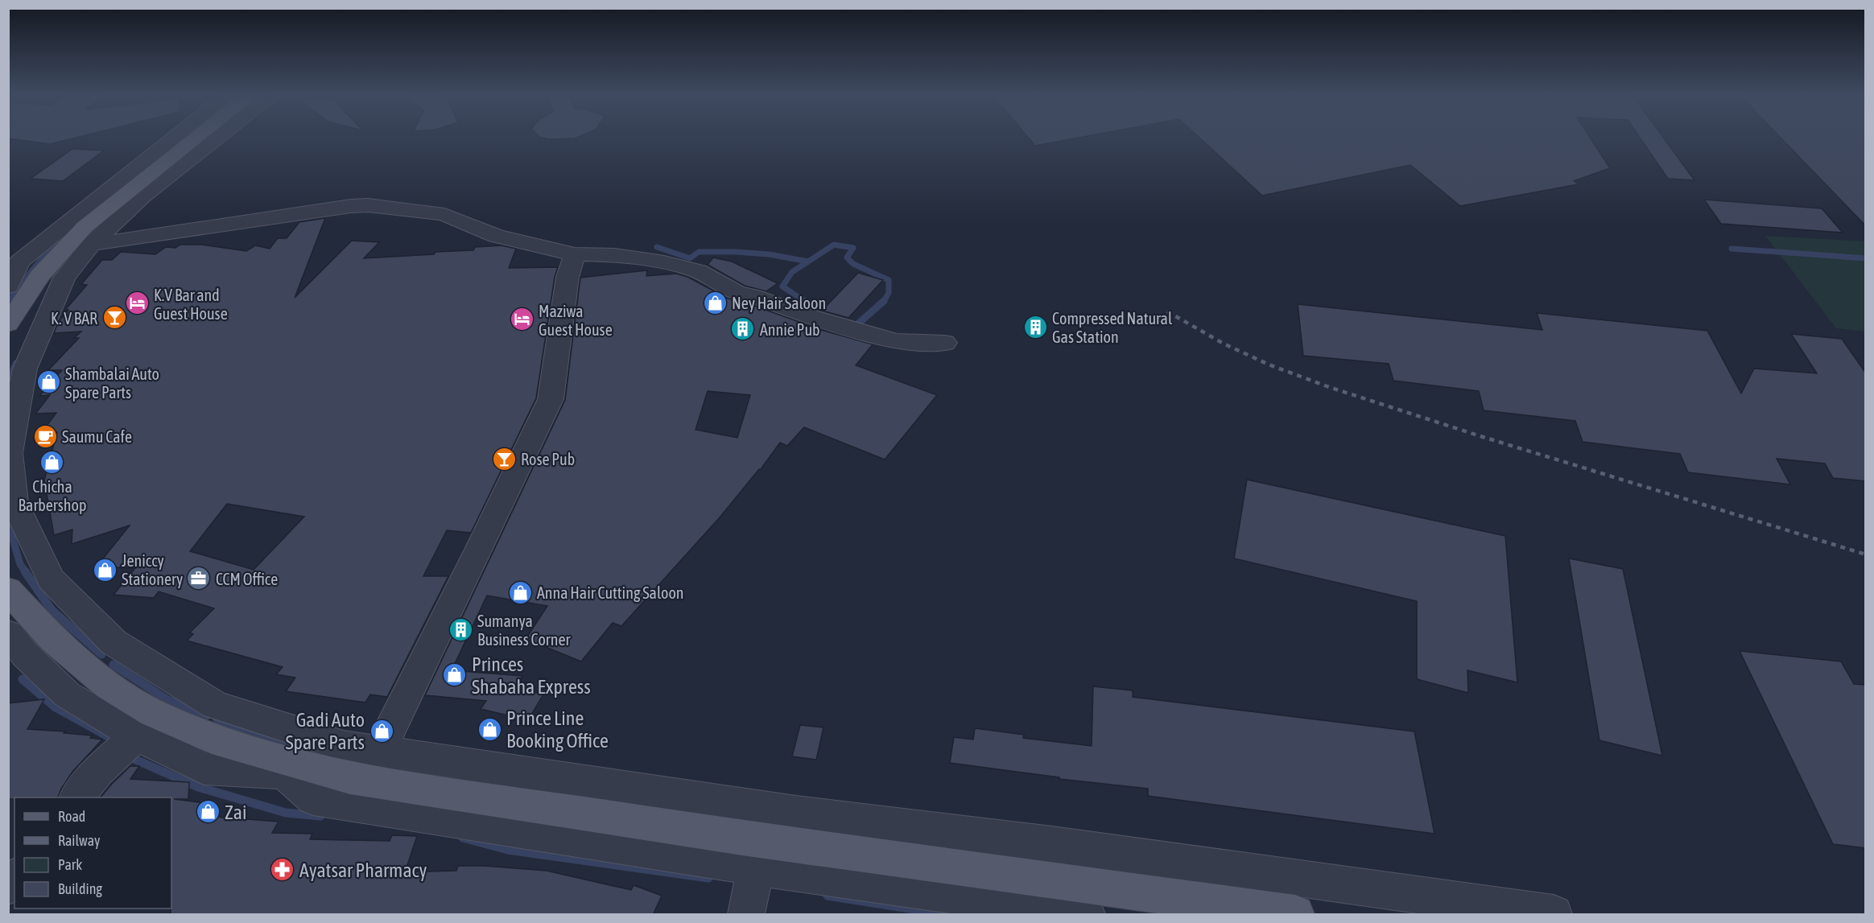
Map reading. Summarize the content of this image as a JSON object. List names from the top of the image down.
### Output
{
  "places": {
    "shop": [
      "Ney Hair Saloon",
      "Shambalai Auto Spare Parts",
      "Chicha Barbershop",
      "Jeniccy Stationery",
      "Anna Hair Cutting Saloon",
      "Princes Shabaha Express",
      "Prince Line Booking Office",
      "Gadi Auto Spare Parts",
      "Zai"
    ],
    "hotel": ["K.V Bar and Guest House", "Maziwa Guest House"],
    "bar": ["K. V BAR", "Rose Pub"],
    "building": ["Compressed Natural Gas Station", "Annie Pub", "Sumanya Business Corner"],
    "cafe": ["Saumu Cafe"],
    "office": ["CCM Office"],
    "pharmacy": ["Ayatsar Pharmacy"]
  },
  "legend": [
    "Road",
    "Railway",
    "Park",
    "Building"
  ]
}
